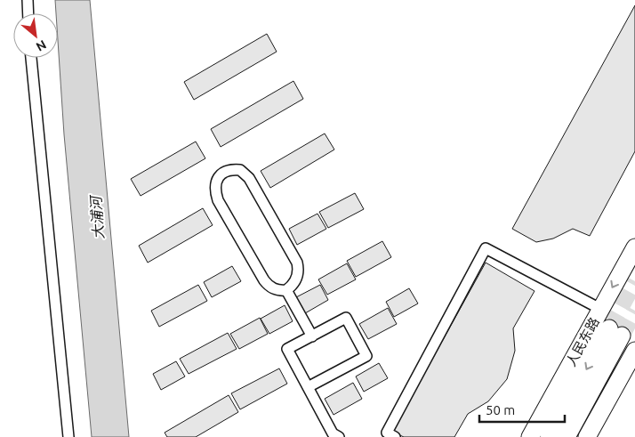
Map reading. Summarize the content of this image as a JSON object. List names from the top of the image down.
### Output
{
  "streets": {
    "main road": ["人民东路"]
  },
  "water": ["大浦河"],
  "scale_bar": "50 m",
  "north": "bottom right"
}
